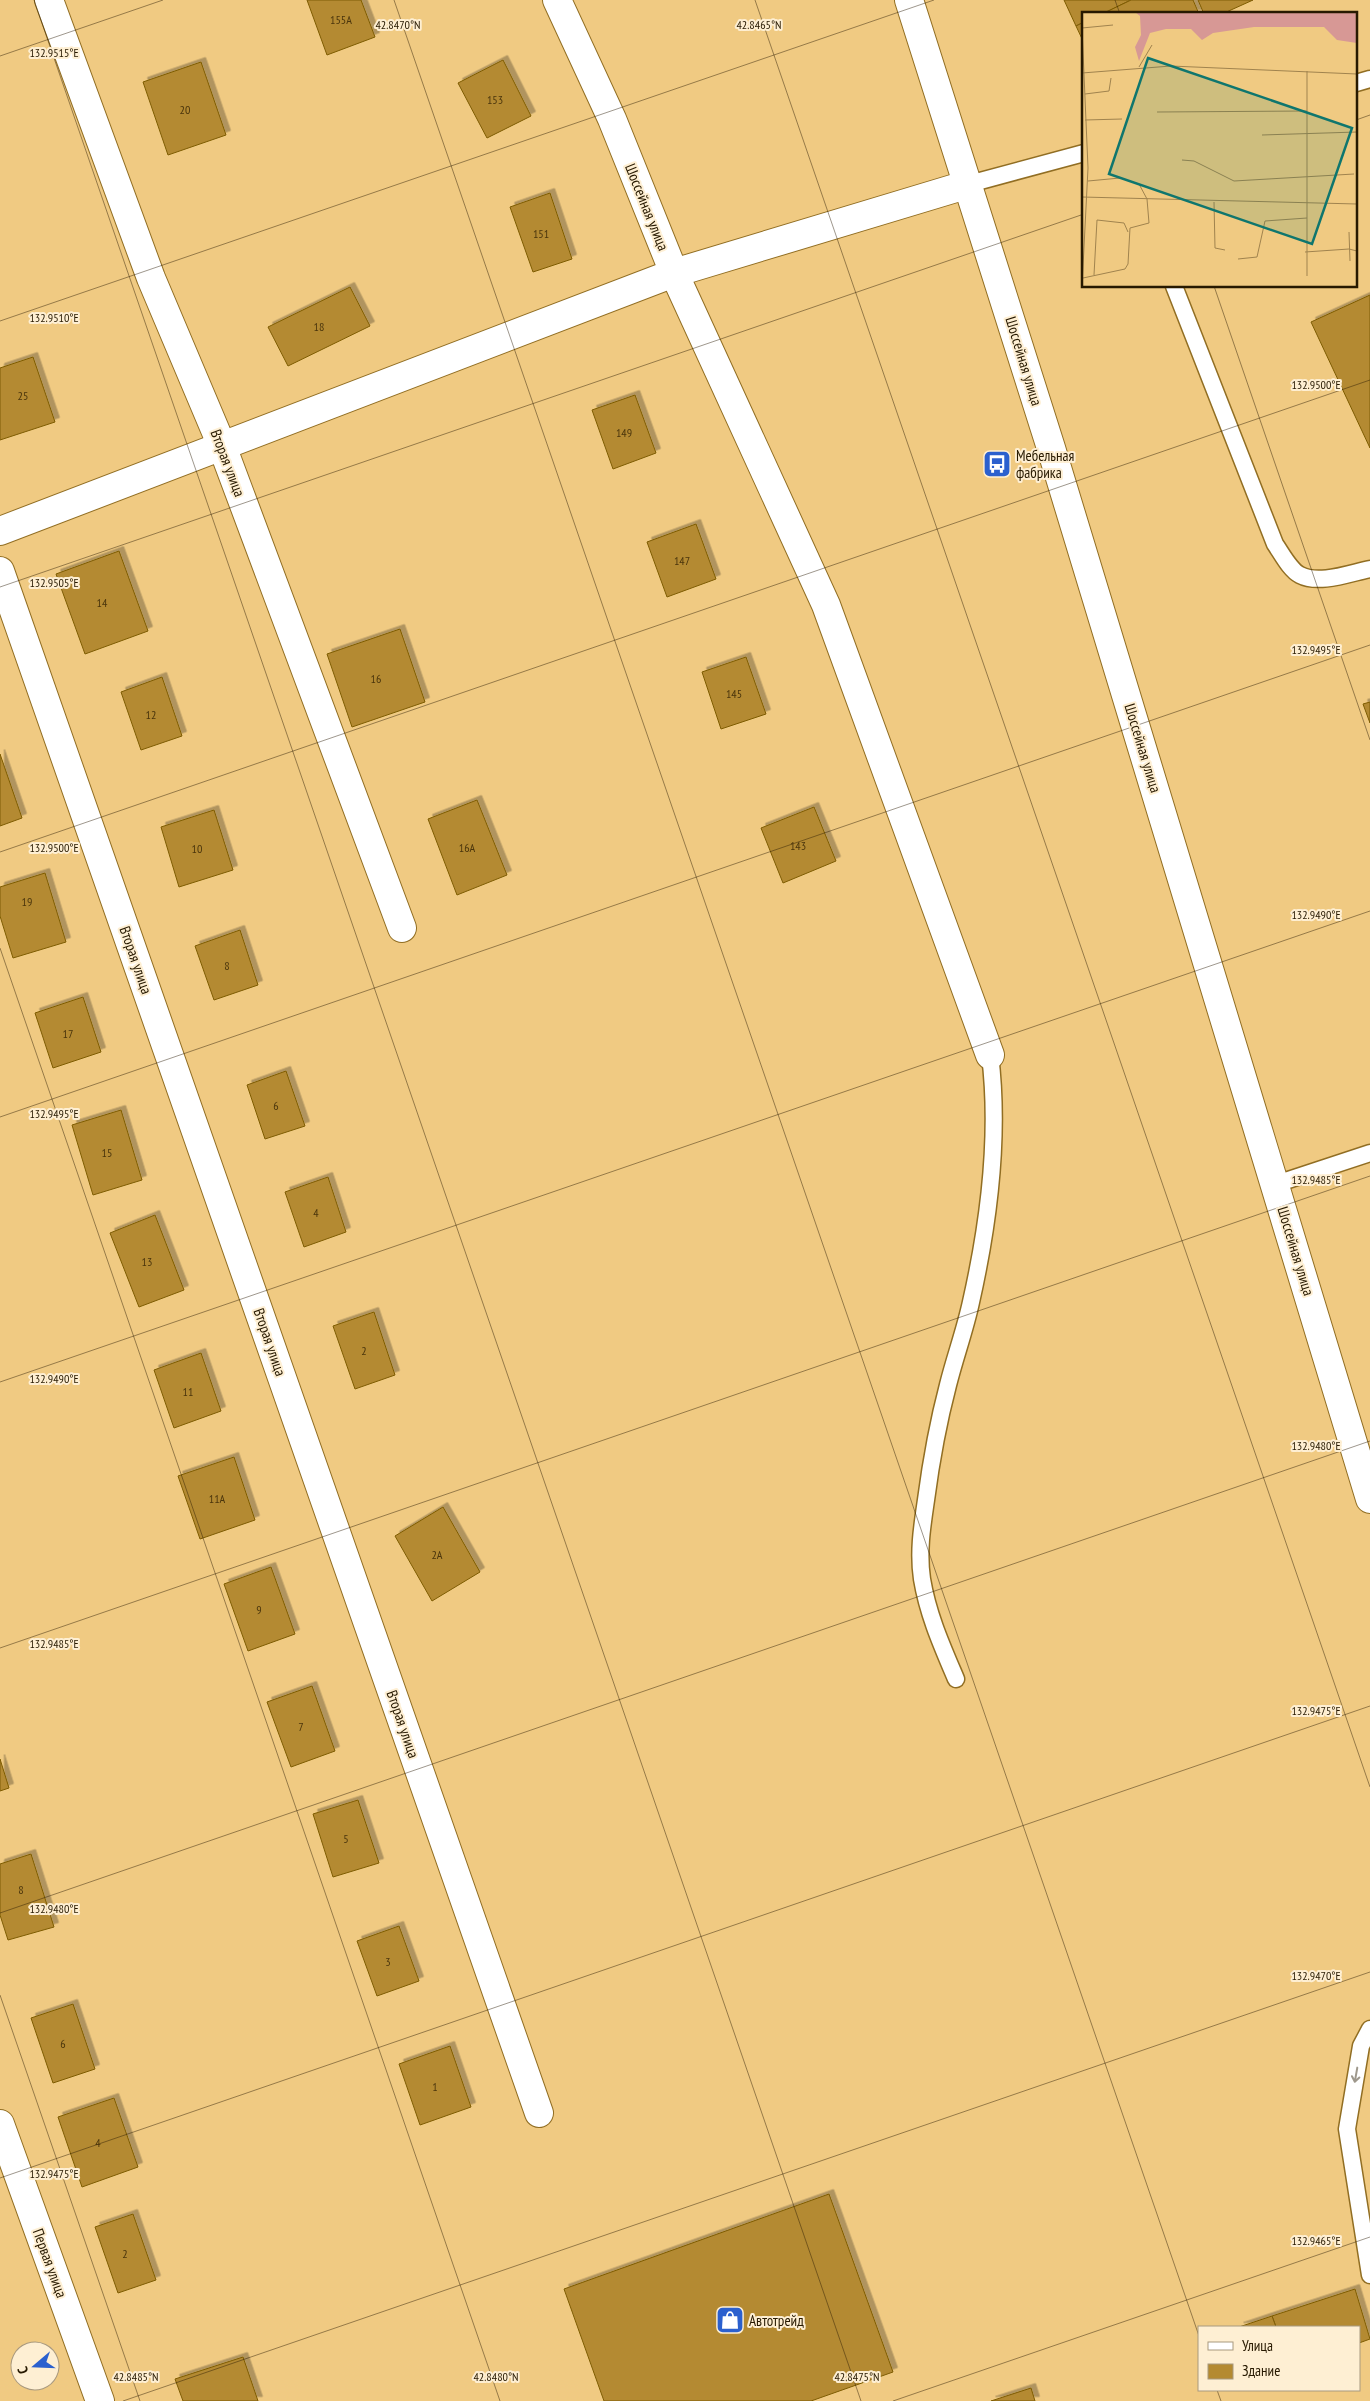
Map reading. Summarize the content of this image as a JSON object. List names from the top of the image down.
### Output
{
  "streets": {
    "street": ["Шоссейная улица", "Вторая улица", "Первая улица"]
  },
  "places": {
    "bus stop": ["Мебельная фабрика"],
    "shop": ["Автотрейд"]
  },
  "house_numbers": [
    "155А",
    "153",
    "20",
    "151",
    "18",
    "25",
    "149",
    "147",
    "14",
    "16",
    "145",
    "12",
    "143",
    "16А",
    "10",
    "19",
    "8",
    "17",
    "6",
    "15",
    "4",
    "13",
    "2",
    "11",
    "11А",
    "2А",
    "9",
    "7",
    "5",
    "8",
    "3",
    "6",
    "1",
    "4",
    "2"
  ],
  "legend": ["Улица", "Здание"],
  "north": "left",
  "coordinates": [
    "42.8470°N",
    "42.8465°N",
    "132.9515°E",
    "132.9510°E",
    "132.9500°E",
    "132.9505°E",
    "132.9495°E",
    "132.9490°E",
    "132.9485°E",
    "132.9480°E",
    "132.9475°E",
    "132.9470°E",
    "132.9465°E",
    "42.8485°N",
    "42.8480°N",
    "42.8475°N"
  ]
}
